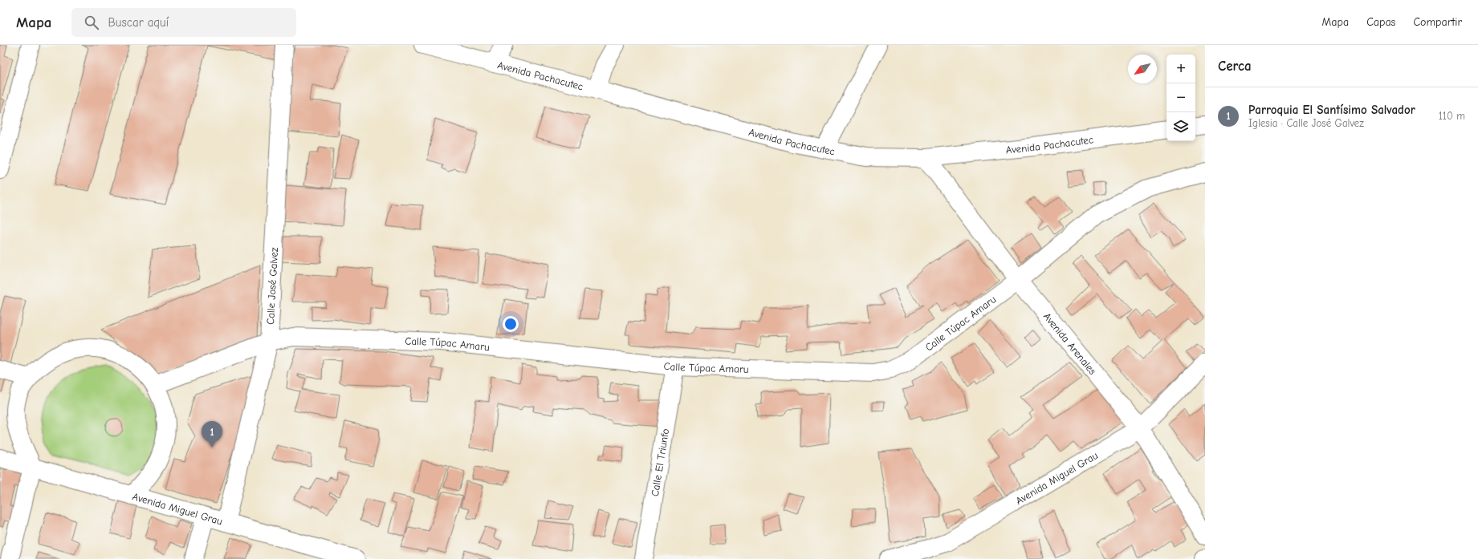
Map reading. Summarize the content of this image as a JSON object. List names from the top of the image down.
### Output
{
  "streets": {
    "street": [
      "Avenida Pachacutec",
      "Calle José Galvez",
      "Calle Túpac Amaru",
      "Avenida Arenales",
      "Calle El Triunfo",
      "Avenida Miguel Grau"
    ]
  },
  "crossings": [
    ["Avenida Pachacutec", "Avenida Arenales"],
    ["Calle José Galvez", "Calle Túpac Amaru"],
    ["Calle José Galvez", "Avenida Miguel Grau"],
    ["Calle Túpac Amaru", "Avenida Arenales"],
    ["Calle Túpac Amaru", "Calle El Triunfo"],
    ["Avenida Arenales", "Avenida Miguel Grau"]
  ],
  "north": "bottom left",
  "page": {
    "header": "Mapa",
    "search": "Buscar aquí",
    "nav": ["Mapa", "Capas", "Compartir"],
    "heading": "Cerca",
    "map_buttons": ["+", "−"],
    "list": [
      {
        "mark": "1",
        "name": "Parroquia El Santísimo Salvador",
        "note": "Iglesia · Calle José Galvez",
        "value": "110 m"
      }
    ],
    "pins": "1"
  }
}
